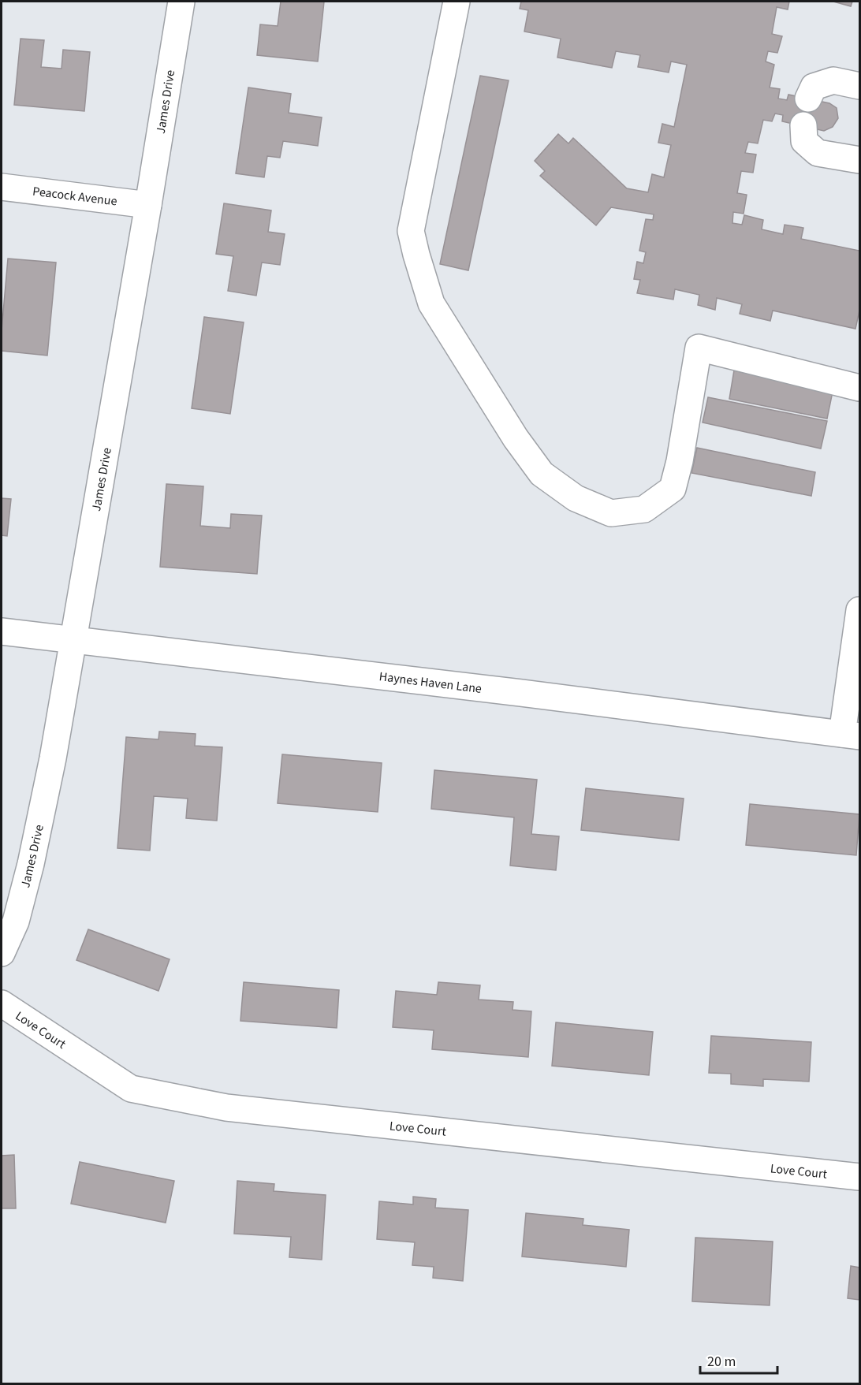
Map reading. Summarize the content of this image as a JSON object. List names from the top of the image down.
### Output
{
  "streets": {
    "street": [
      "James Drive",
      "Peacock Avenue",
      "Haynes Haven Lane",
      "Love Court"
    ]
  },
  "crossings": [
    ["James Drive", "Peacock Avenue"],
    ["James Drive", "Haynes Haven Lane"]
  ],
  "scale_bar": "20 m"
}
